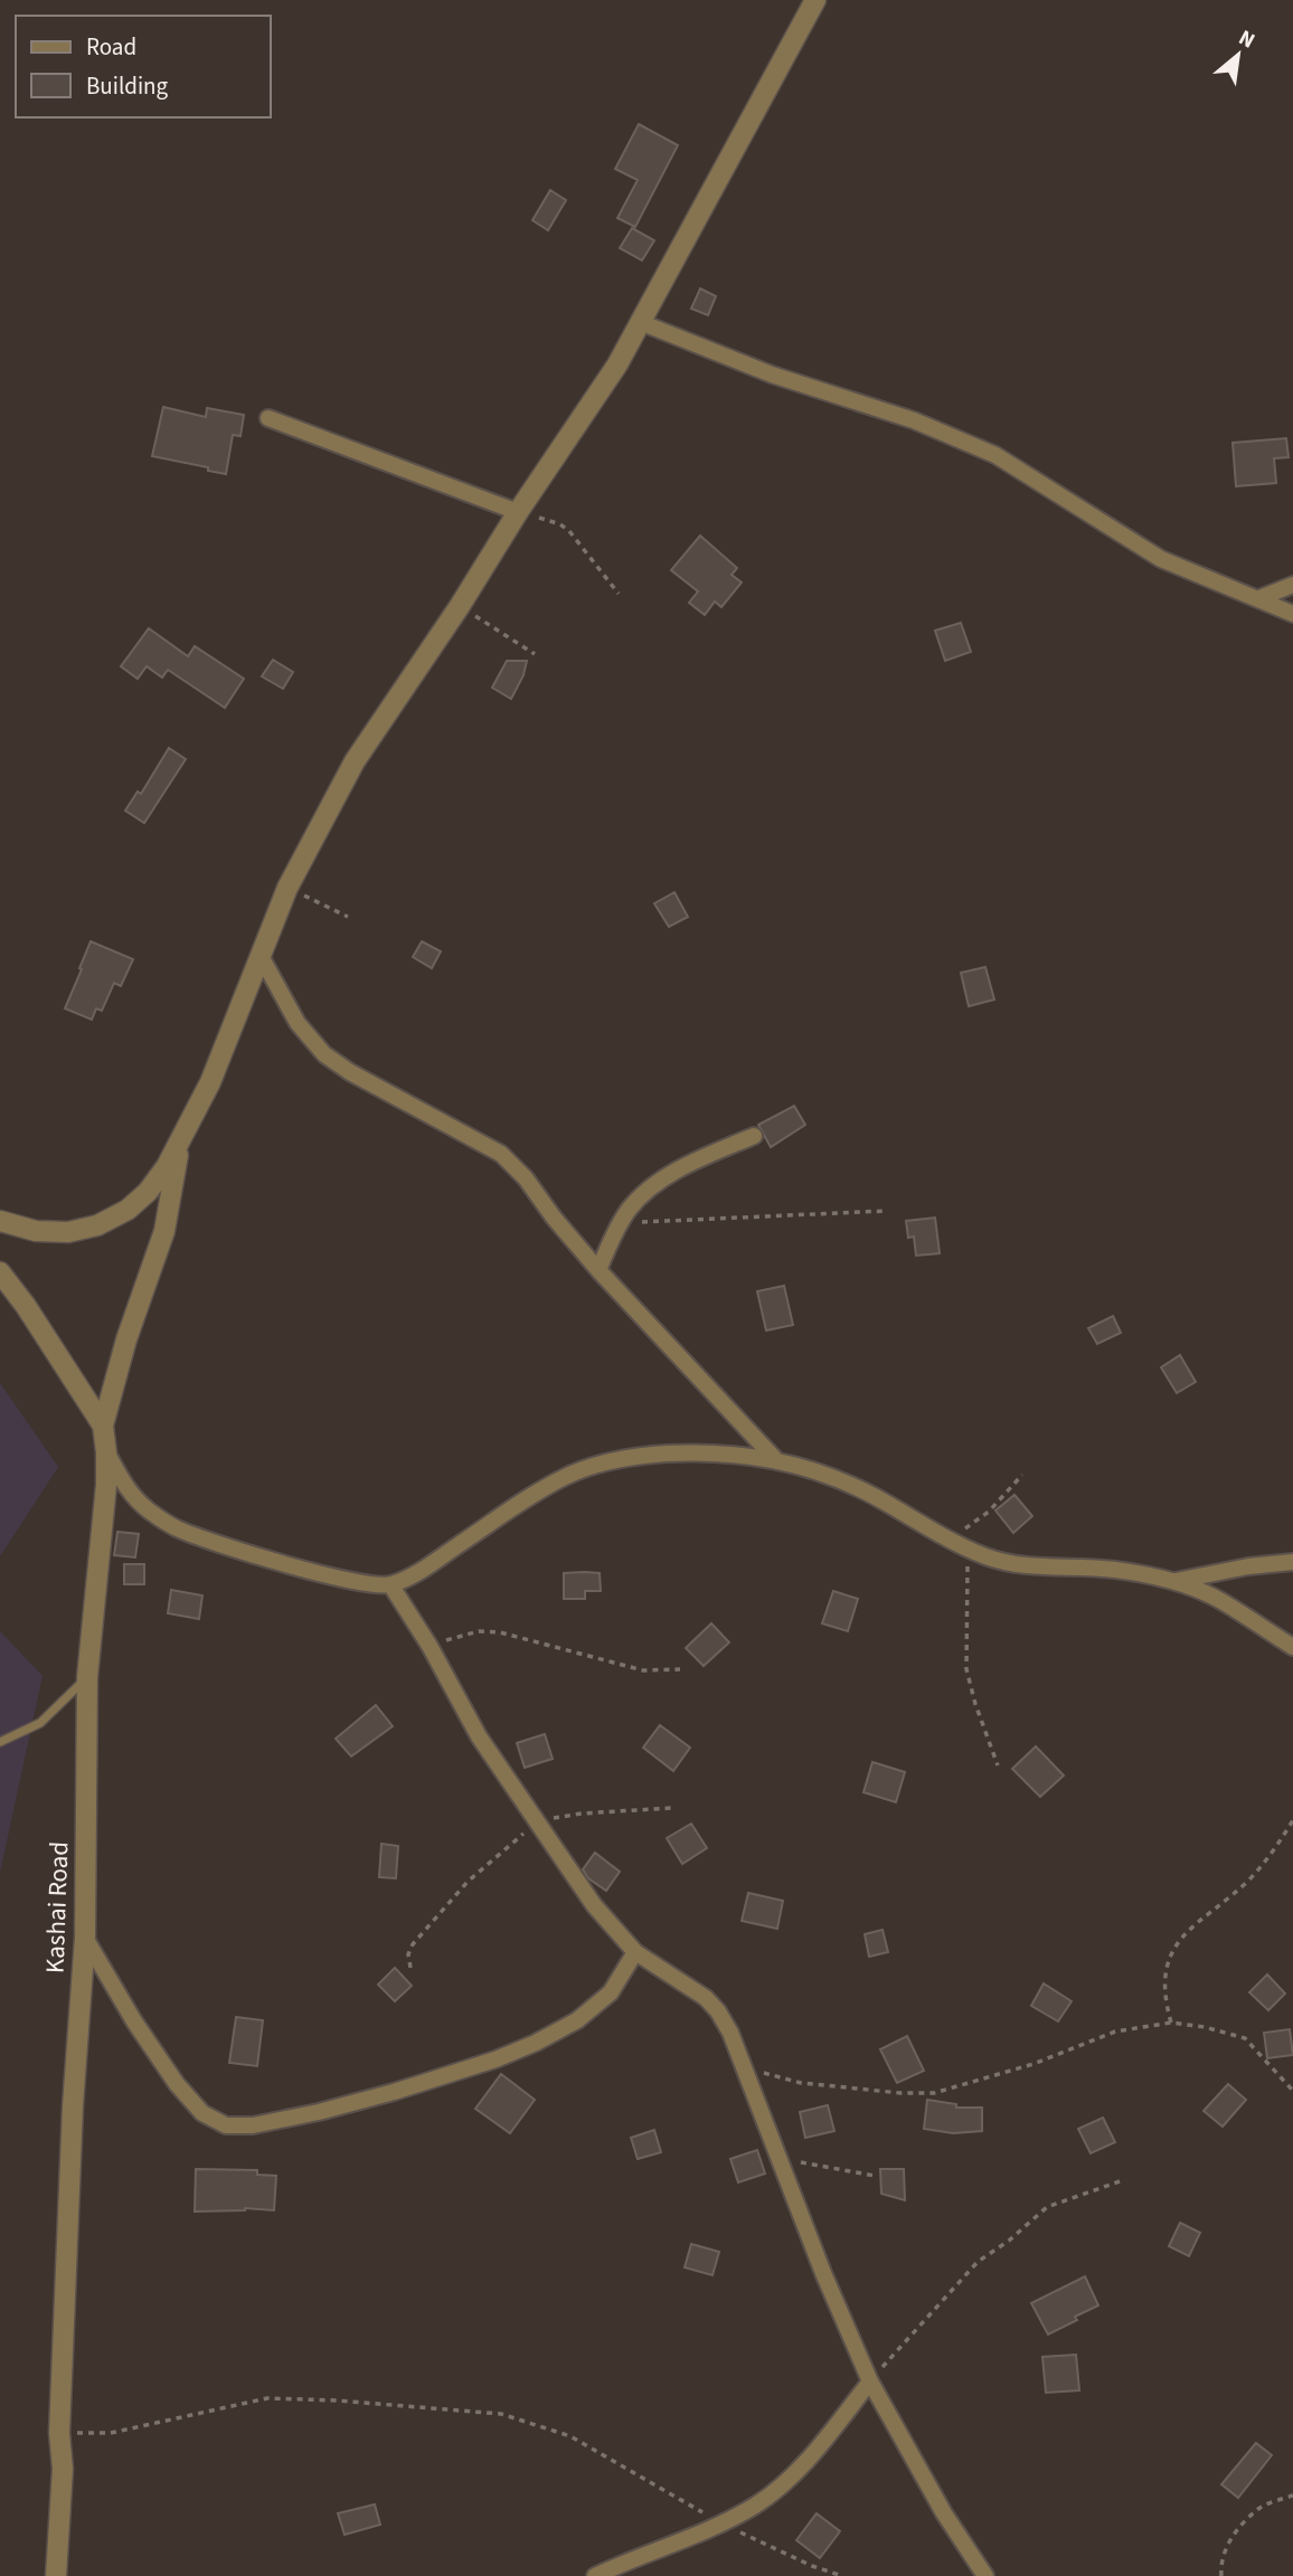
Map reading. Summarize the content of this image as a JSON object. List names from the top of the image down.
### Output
{
  "streets": {
    "street": ["Kashai Road"]
  },
  "legend": ["Road", "Building"],
  "north": "top right"
}
